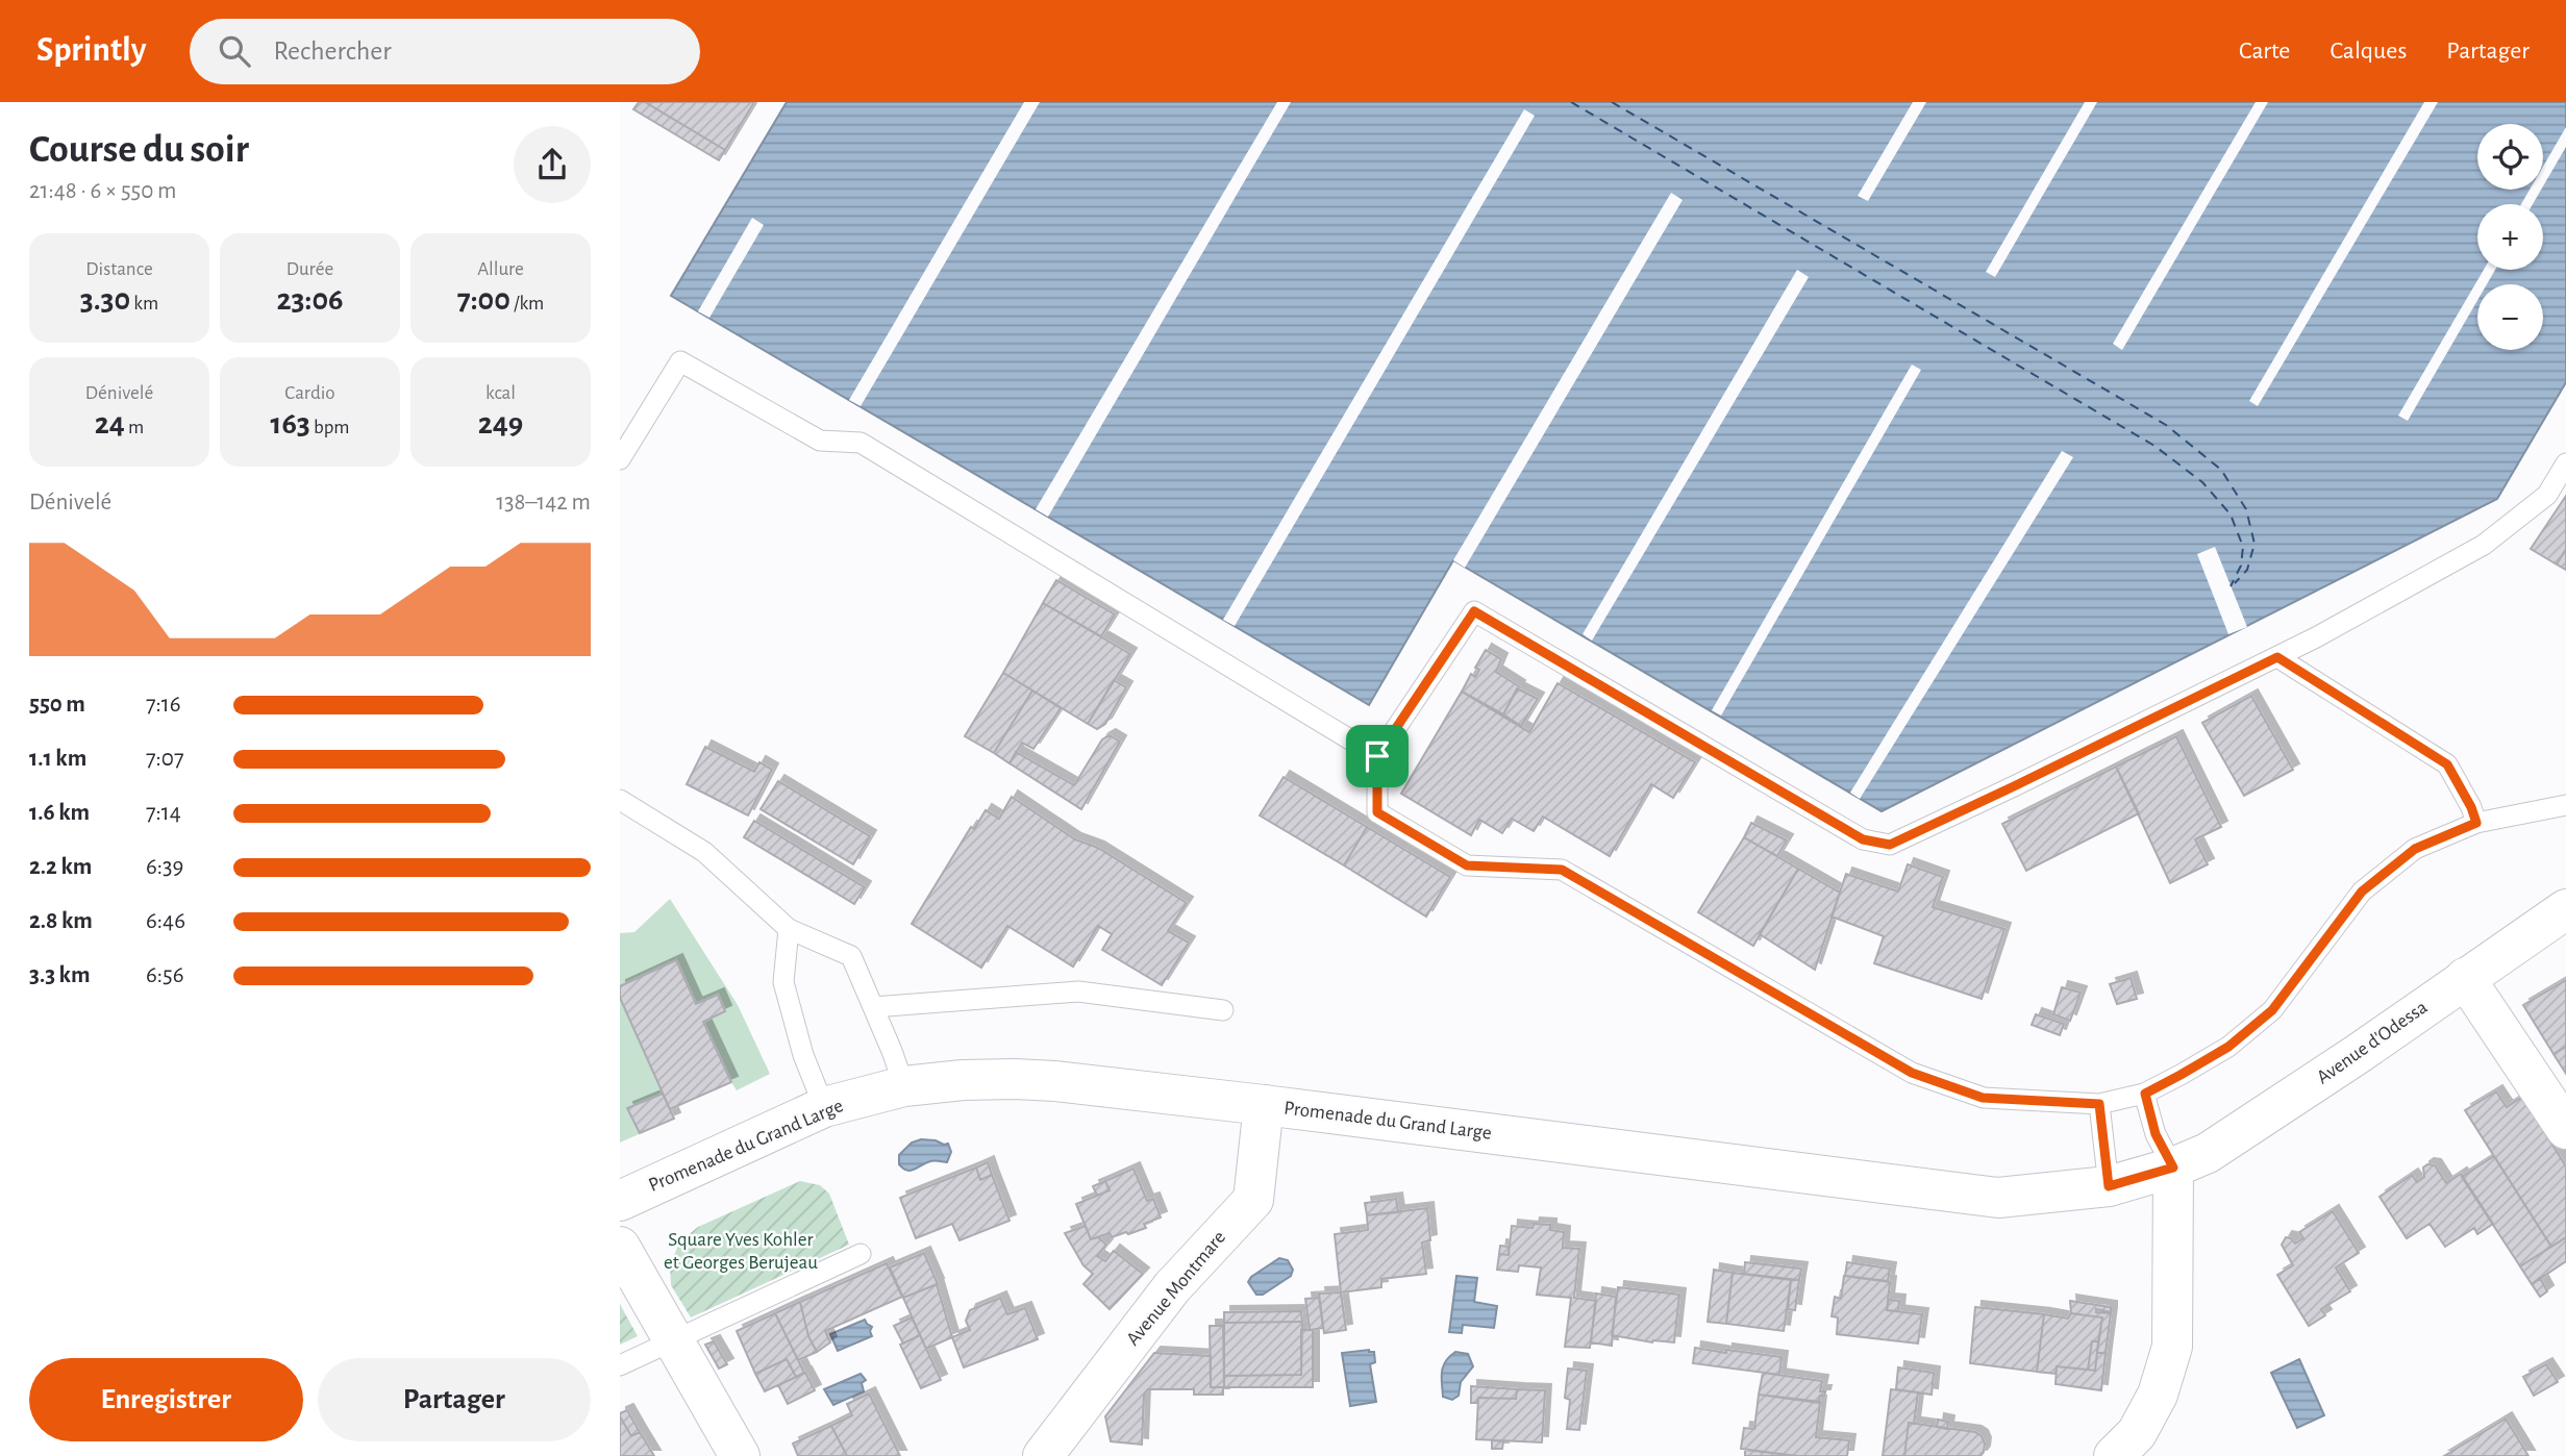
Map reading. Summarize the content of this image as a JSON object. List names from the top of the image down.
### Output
{
  "streets": {
    "street": ["Avenue d'Odessa", "Promenade du Grand Large", "Avenue Montmare"]
  },
  "crossings": [
    ["Avenue d'Odessa", "Promenade du Grand Large"],
    ["Promenade du Grand Large", "Avenue Montmare"]
  ],
  "parks": ["Square Yves Kohler et Georges Berujeau"],
  "page": {
    "header": "Sprintly",
    "search": "Rechercher",
    "nav": ["Carte", "Calques", "Partager"],
    "heading": ["Course du soir", "21:48 · 6 × 550 m"],
    "map_buttons": ["+", "−"],
    "stats": [
      ["Distance", "3.30 km"],
      ["Durée", "23:06"],
      ["Allure", "7:00 /km"],
      ["Dénivelé", "24 m"],
      ["Cardio", "163 bpm"],
      ["kcal", "249"]
    ],
    "chart": ["Dénivelé", "138–142 m"],
    "list": [
      {
        "name": "550 m",
        "note": "7:16"
      },
      {
        "name": "1.1 km",
        "note": "7:07"
      },
      {
        "name": "1.6 km",
        "note": "7:14"
      },
      {
        "name": "2.2 km",
        "note": "6:39"
      },
      {
        "name": "2.8 km",
        "note": "6:46"
      },
      {
        "name": "3.3 km",
        "note": "6:56"
      }
    ],
    "buttons": ["Enregistrer", "Partager"]
  }
}
